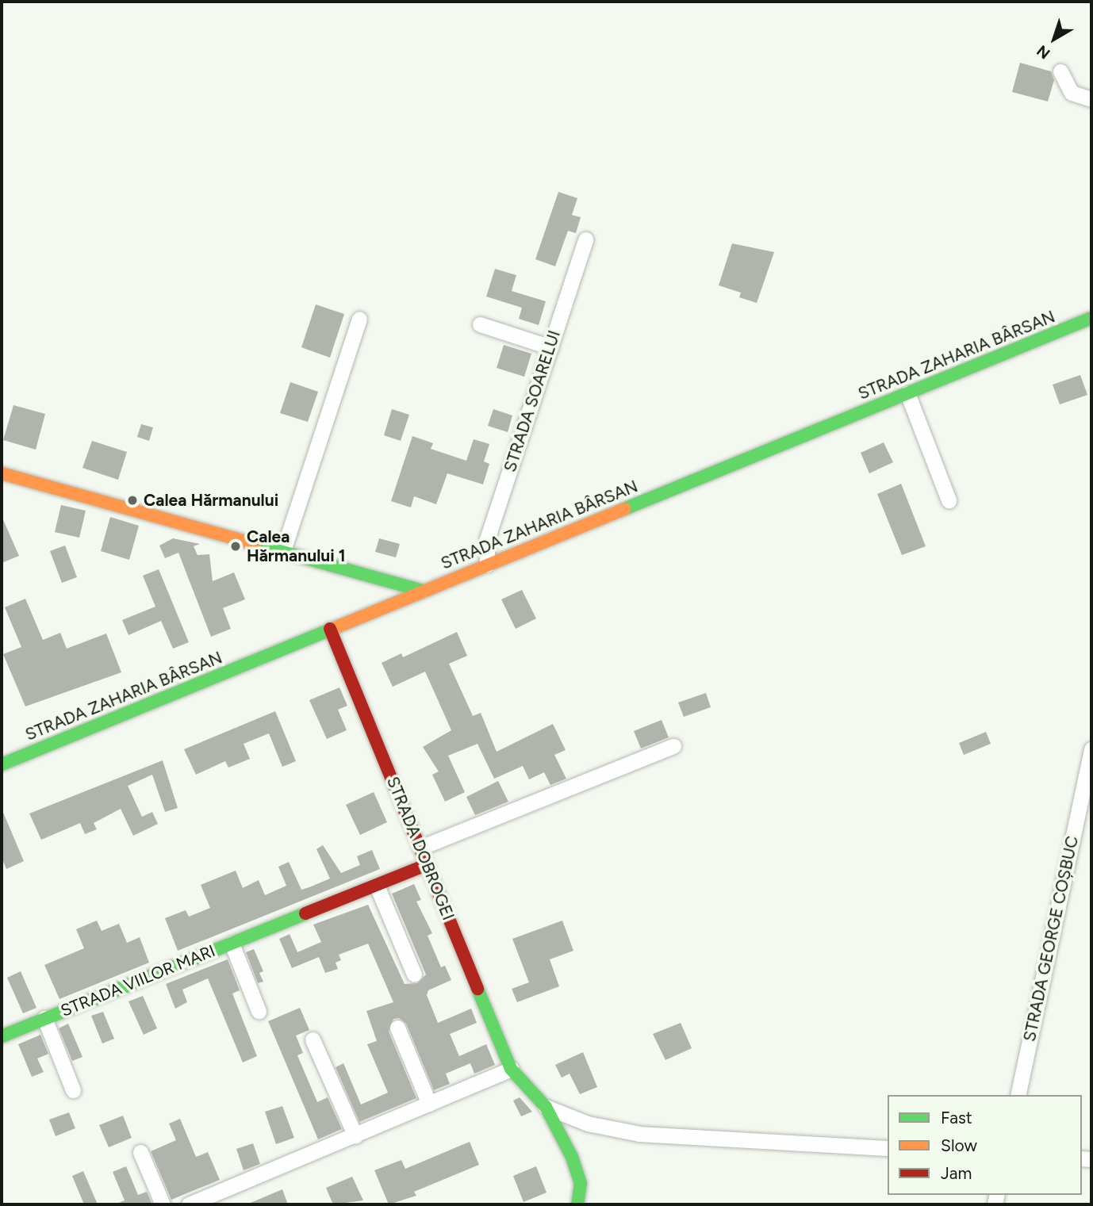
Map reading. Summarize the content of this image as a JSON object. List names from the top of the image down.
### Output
{
  "streets": {
    "street": [
      "STRADA ZAHARIA BÂRSAN",
      "STRADA SOARELUI",
      "STRADA DOBROGEI",
      "STRADA GEORGE COȘBUC",
      "STRADA VIILOR MARI"
    ]
  },
  "crossings": [
    ["STRADA ZAHARIA BÂRSAN", "STRADA SOARELUI"],
    ["STRADA ZAHARIA BÂRSAN", "STRADA DOBROGEI"],
    ["STRADA DOBROGEI", "STRADA VIILOR MARI"]
  ],
  "places": ["Calea Hărmanului", "Calea Hărmanului 1"],
  "legend": ["Fast", "Slow", "Jam"],
  "north": "bottom left"
}
